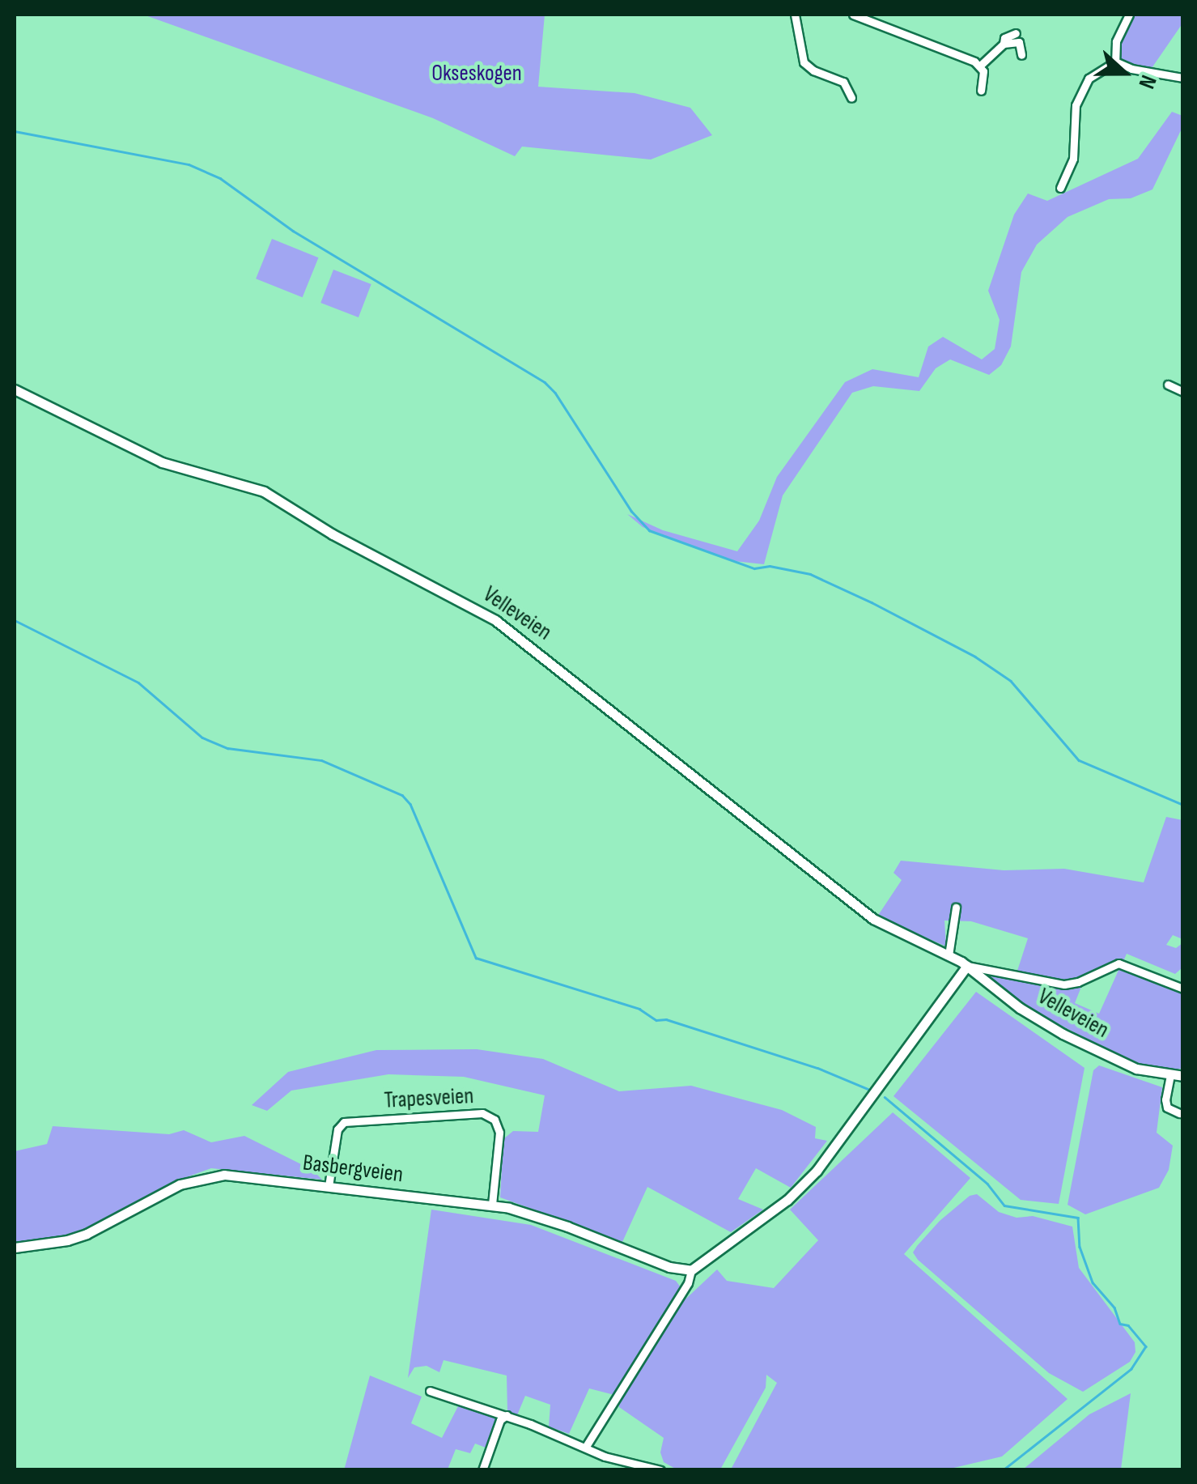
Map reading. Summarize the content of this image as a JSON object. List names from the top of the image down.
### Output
{
  "streets": {
    "main road": ["Velleveien", "Basbergveien"],
    "street": ["Trapesveien"]
  },
  "crossings": [
    ["Trapesveien", "Basbergveien"]
  ],
  "parks": ["Okseskogen"],
  "north": "right"
}
